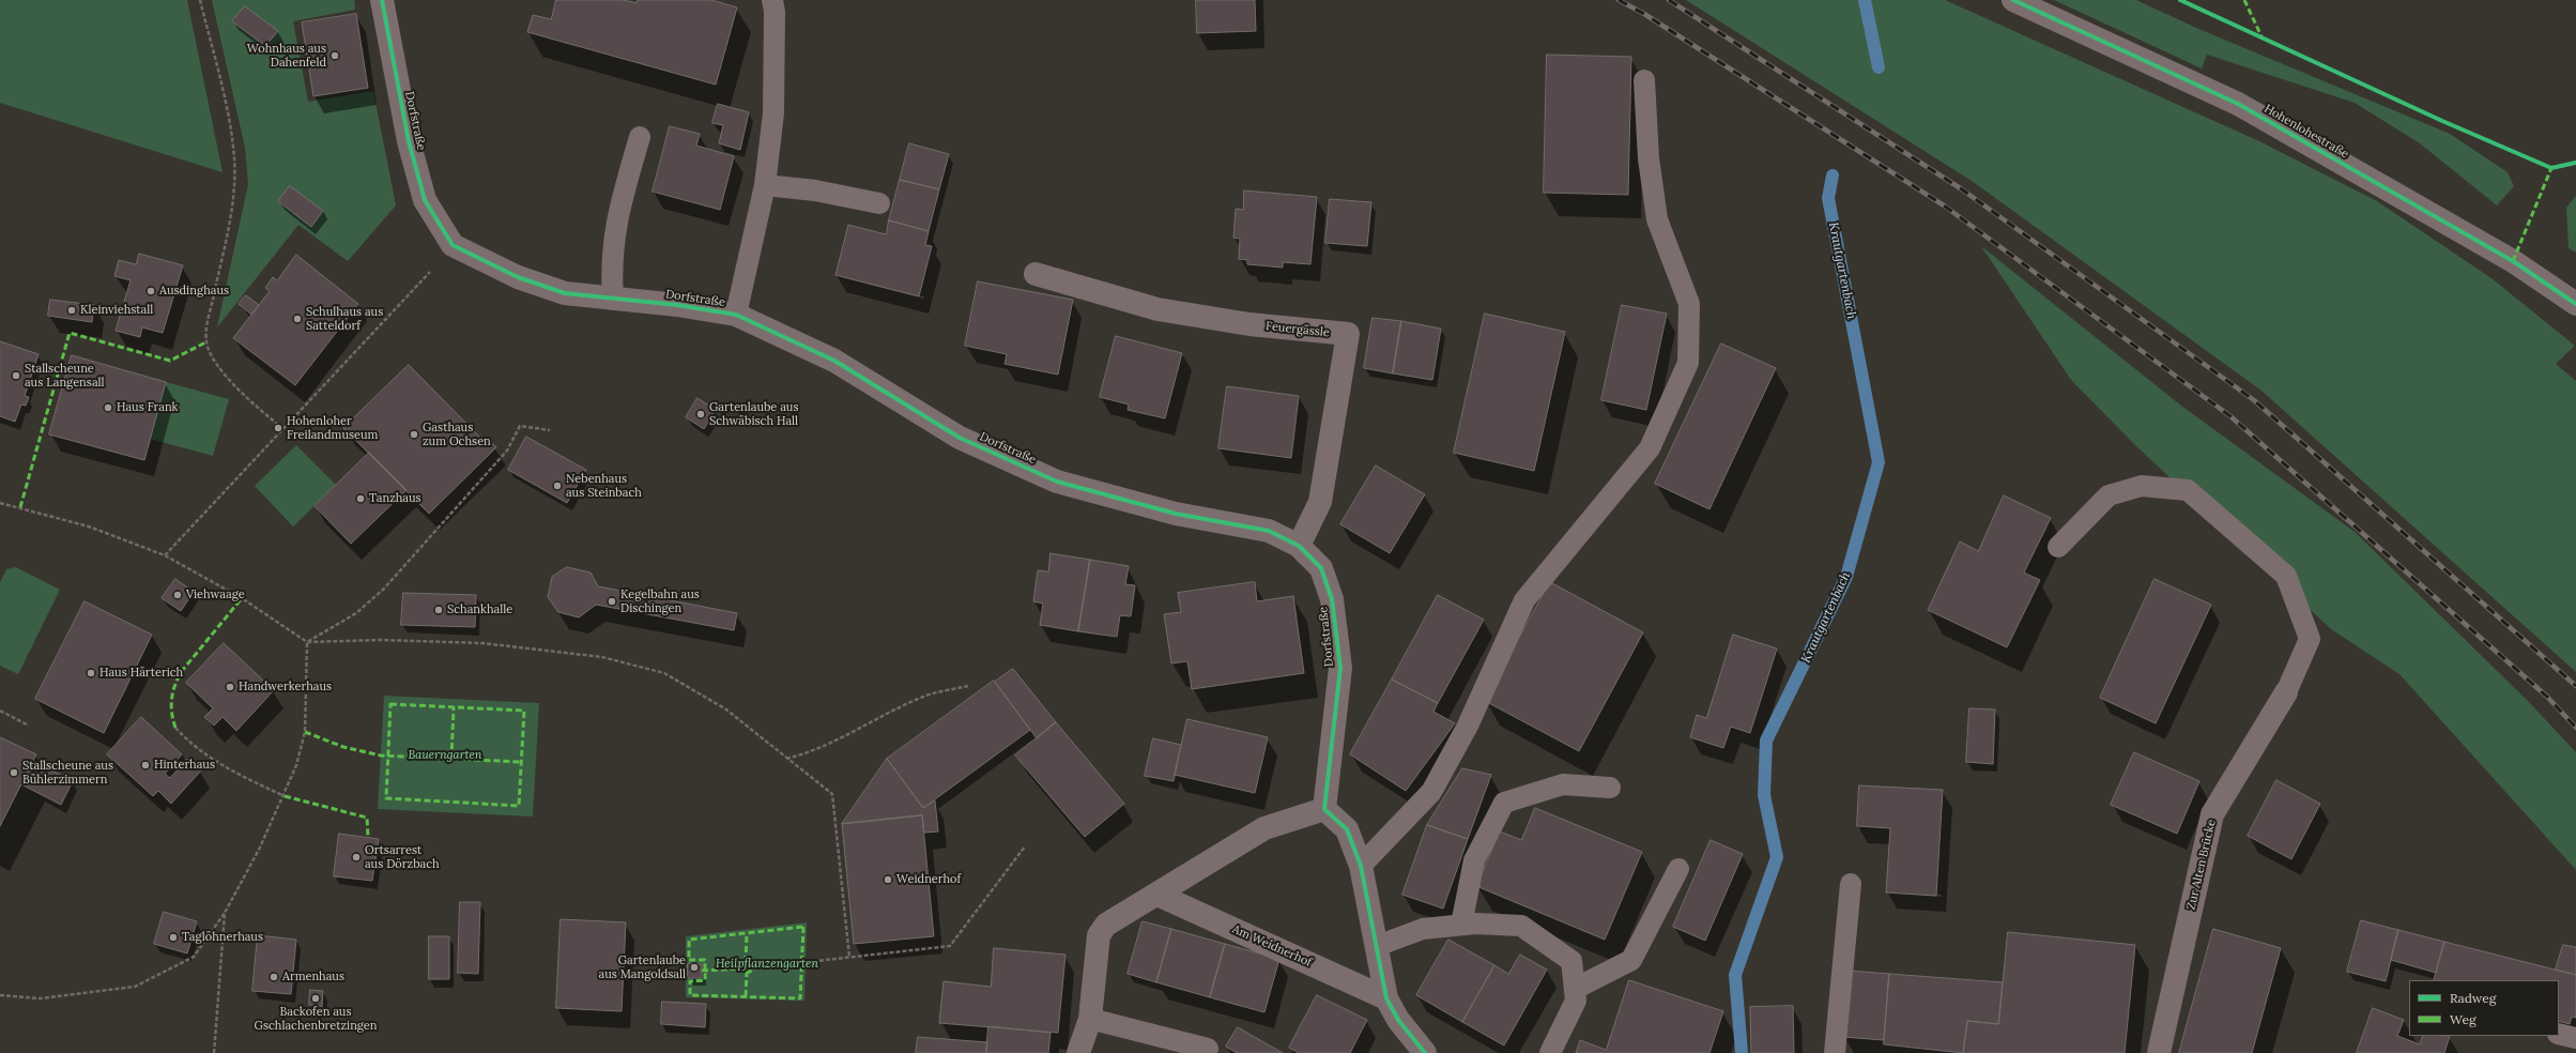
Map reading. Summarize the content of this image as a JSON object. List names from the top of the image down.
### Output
{
  "streets": {
    "street": [
      "Dorfstraße",
      "Hohenlohestraße",
      "Feuergässle",
      "Zur Alten Brücke",
      "Am Weidnerhof"
    ]
  },
  "crossings": [
    ["Dorfstraße", "Feuergässle"]
  ],
  "water": ["Krautgartenbach"],
  "parks": ["Bauerngarten", "Heilpflanzengarten"],
  "places": [
    "Wohnhaus aus Dahenfeld",
    "Ausdinghaus",
    "Kleinviehstall",
    "Schulhaus aus Satteldorf",
    "Stallscheune aus Langensall",
    "Haus Frank",
    "Gartenlaube aus Schwäbisch Hall",
    "Hohenloher Freilandmuseum",
    "Gasthaus zum Ochsen",
    "Nebenhaus aus Steinbach",
    "Tanzhaus",
    "Viehwaage",
    "Kegelbahn aus Dischingen",
    "Schankhalle",
    "Haus Härterich",
    "Handwerkerhaus",
    "Hinterhaus",
    "Stallscheune aus Bühlerzimmern",
    "Ortsarrest aus Dörzbach",
    "Weidnerhof",
    "Taglöhnerhaus",
    "Gartenlaube aus Mangoldsall",
    "Armenhaus",
    "Backofen aus Gschlachenbretzingen"
  ],
  "legend": ["Radweg", "Weg"]
}
